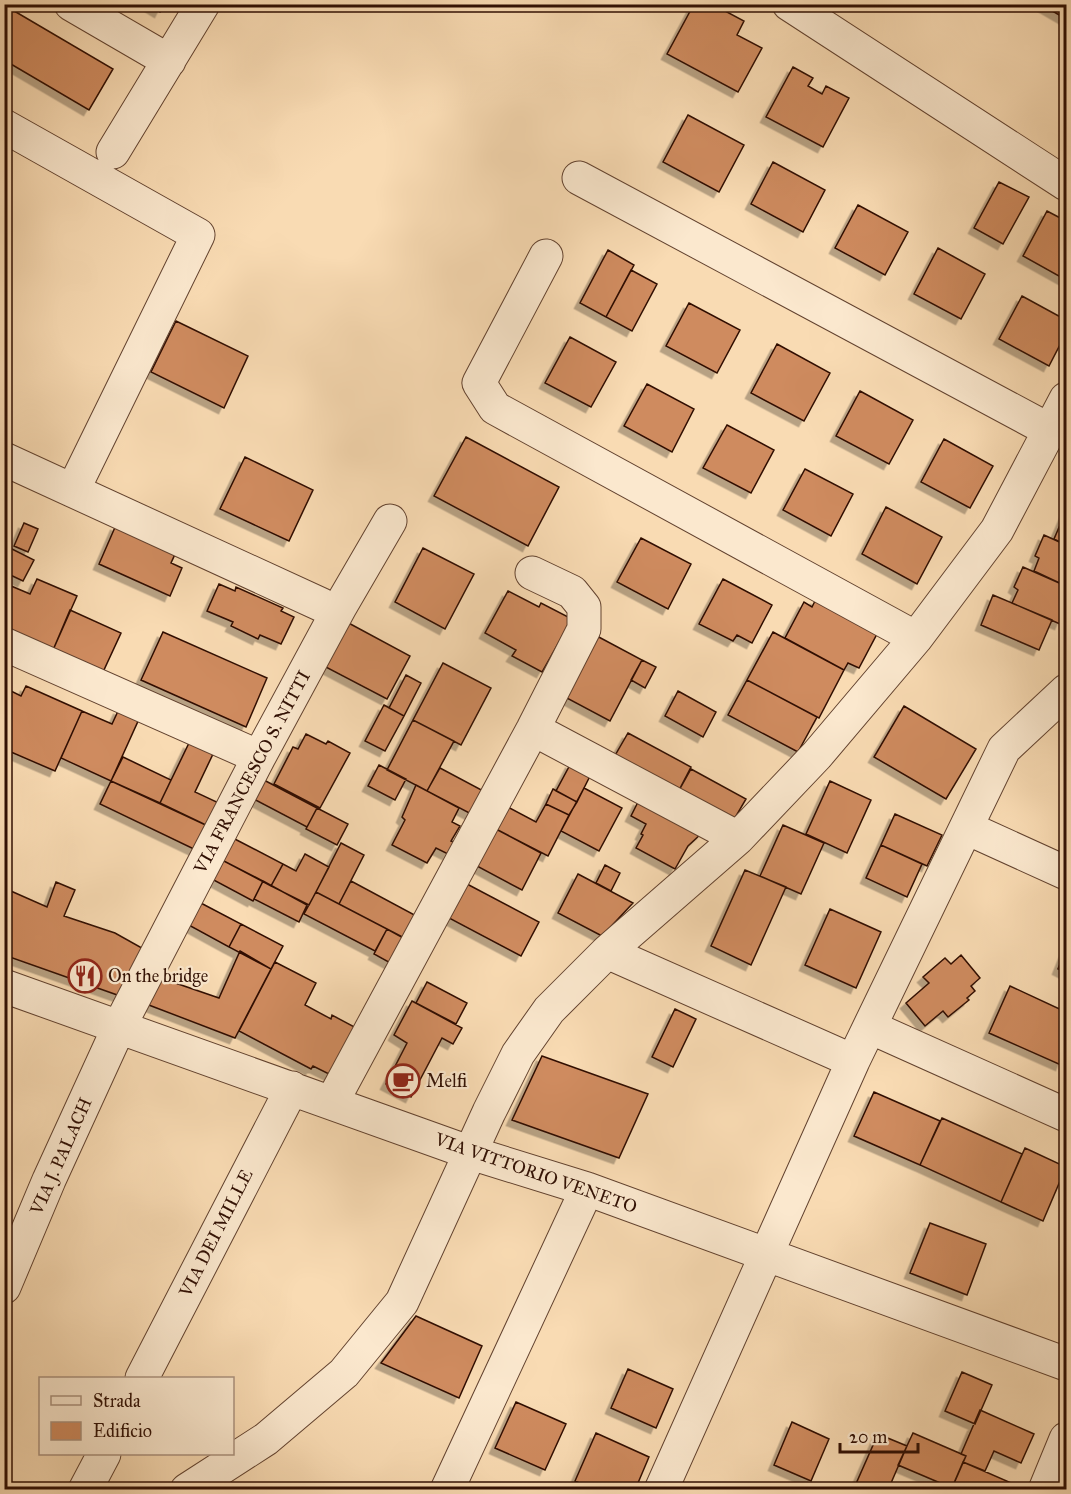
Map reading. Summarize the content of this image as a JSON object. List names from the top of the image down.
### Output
{
  "streets": {
    "street": [
      "VIA FRANCESCO S. NITTI",
      "VIA J. PALACH",
      "VIA VITTORIO VENETO",
      "VIA DEI MILLE"
    ]
  },
  "crossings": [
    ["VIA FRANCESCO S. NITTI", "VIA J. PALACH"],
    ["VIA FRANCESCO S. NITTI", "VIA VITTORIO VENETO"],
    ["VIA J. PALACH", "VIA VITTORIO VENETO"],
    ["VIA VITTORIO VENETO", "VIA DEI MILLE"]
  ],
  "places": {
    "restaurant": ["On the bridge"],
    "cafe": ["Melfi"]
  },
  "legend": ["Strada", "Edificio"],
  "scale_bar": "20 m"
}
